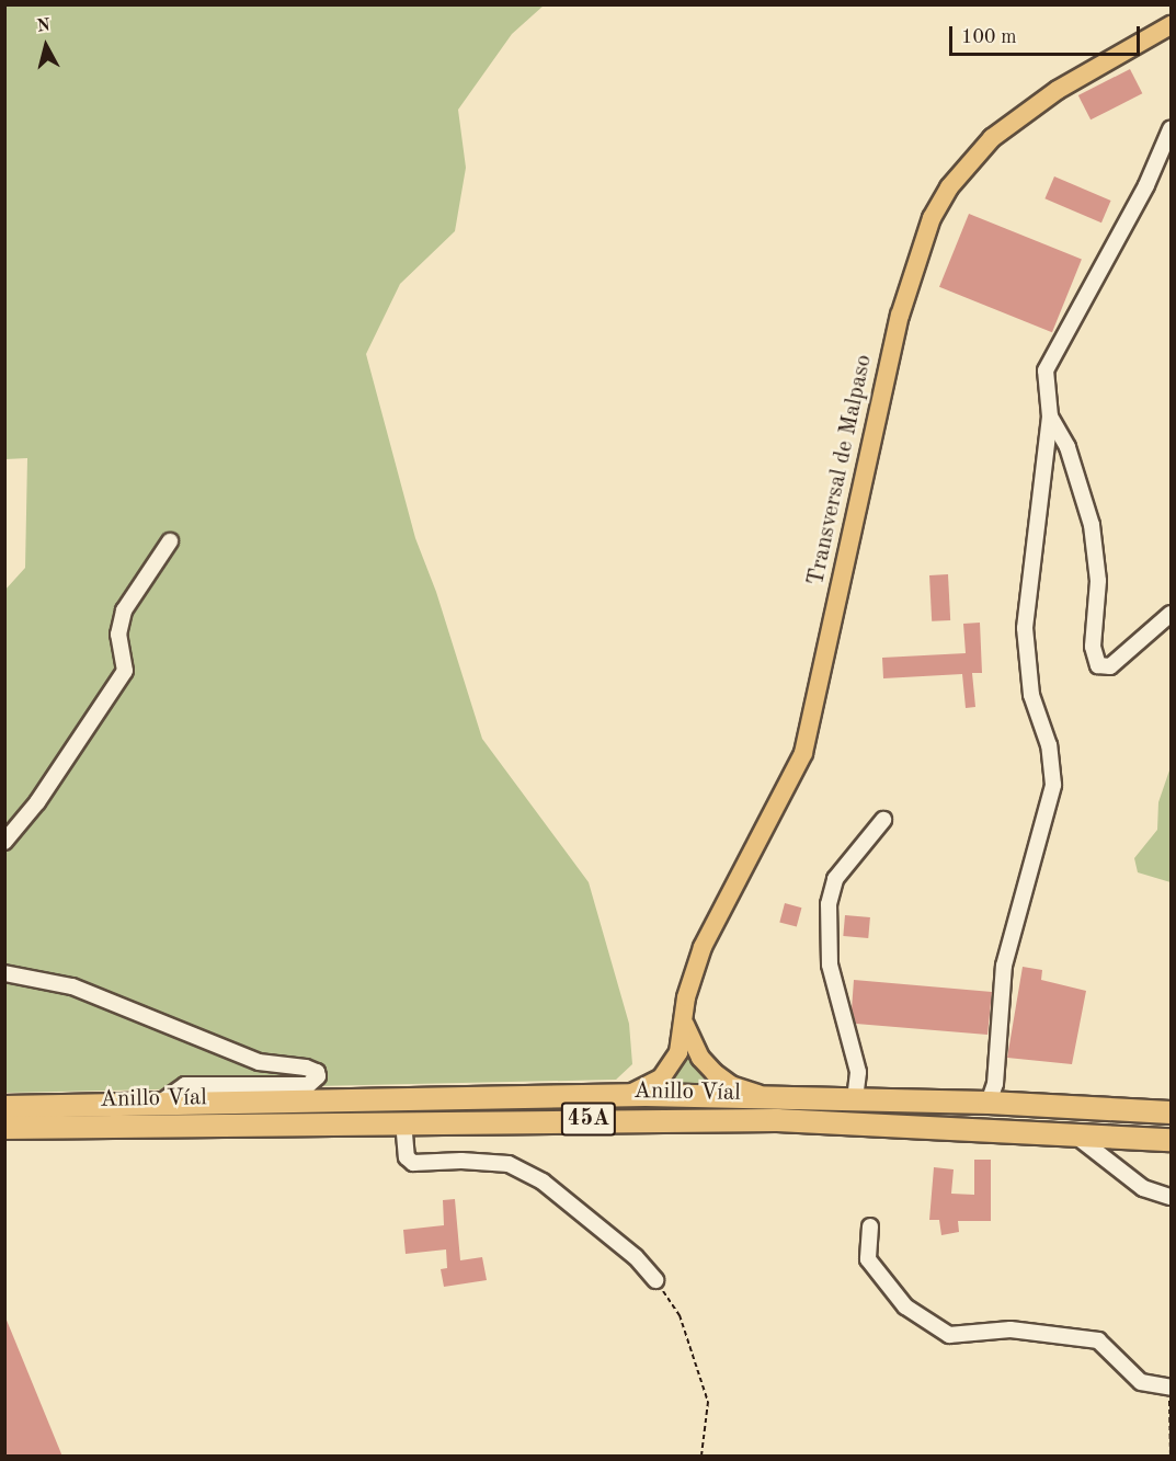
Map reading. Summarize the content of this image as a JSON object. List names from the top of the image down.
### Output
{
  "streets": {
    "highway": ["Anillo Víal", "45A"],
    "main road": ["Transversal de Malpaso"]
  },
  "crossings": [
    ["Transversal de Malpaso", "Anillo Víal"]
  ],
  "scale_bar": "100 m",
  "north": "top"
}
